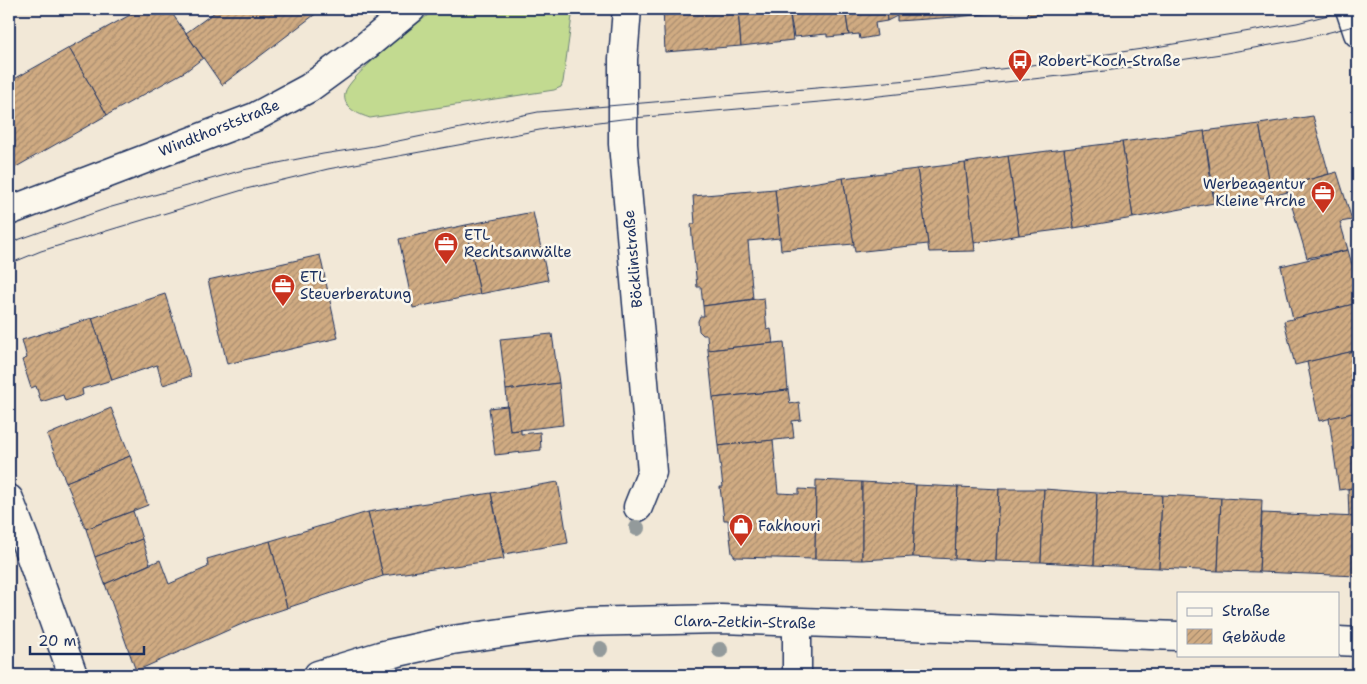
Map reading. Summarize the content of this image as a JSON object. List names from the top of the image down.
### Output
{
  "streets": {
    "street": ["Windthorststraße", "Böcklinstraße", "Clara-Zetkin-Straße"]
  },
  "places": {
    "bus stop": ["Robert-Koch-Straße"],
    "office": ["Werbeagentur Kleine Arche", "ETL Rechtsanwälte", "ETL Steuerberatung"],
    "shop": ["Fakhouri"]
  },
  "legend": ["Straße", "Gebäude"],
  "scale_bar": "20 m"
}
